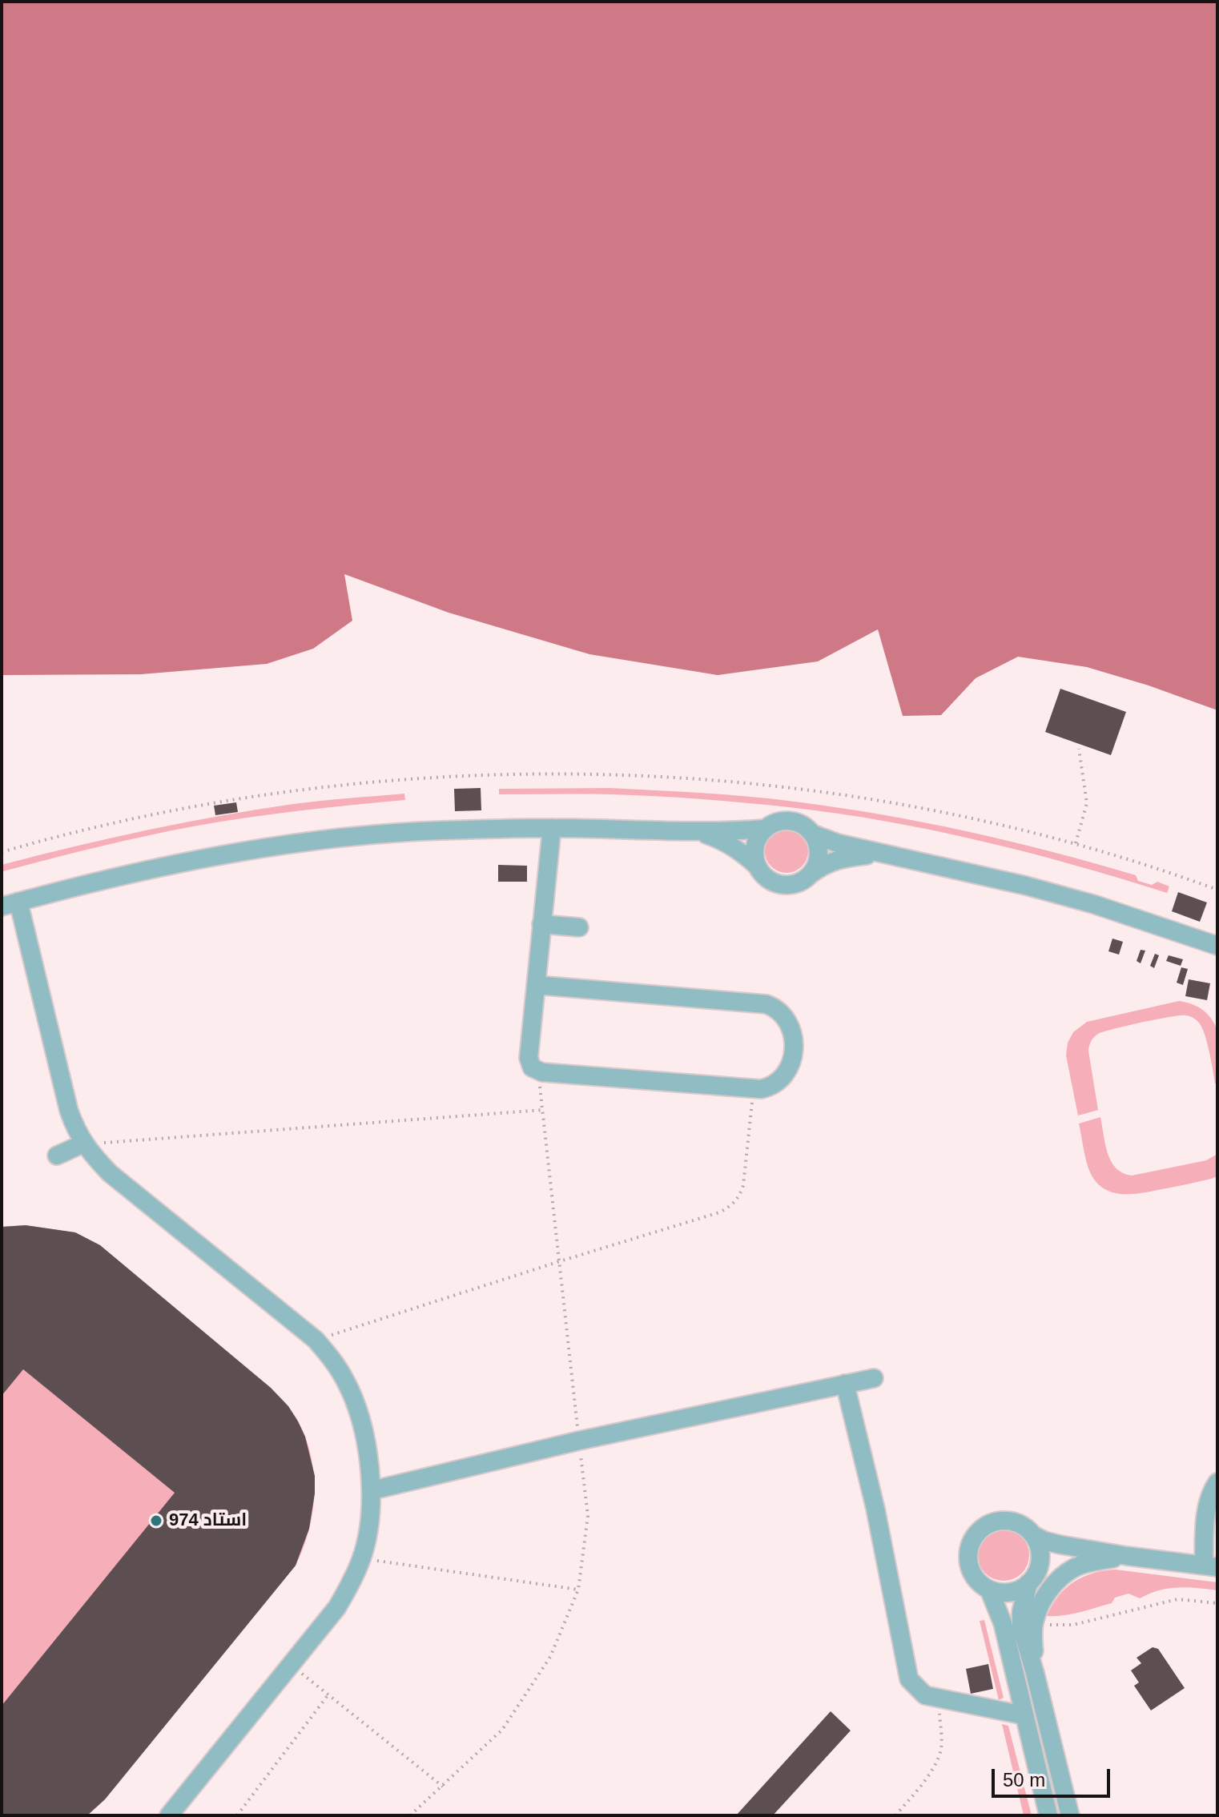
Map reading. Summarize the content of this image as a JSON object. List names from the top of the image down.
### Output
{
  "places": ["استاد 974"],
  "scale_bar": "50 m"
}
